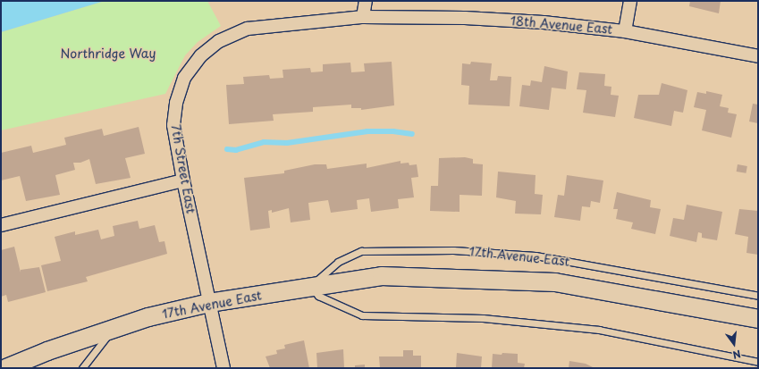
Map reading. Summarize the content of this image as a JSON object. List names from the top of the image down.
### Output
{
  "streets": {
    "street": ["18th Avenue East", "7th Street East", "17th Avenue East"]
  },
  "crossings": [
    ["18th Avenue East", "7th Street East"],
    ["7th Street East", "17th Avenue East"]
  ],
  "parks": ["Northridge Way"],
  "north": "bottom"
}
